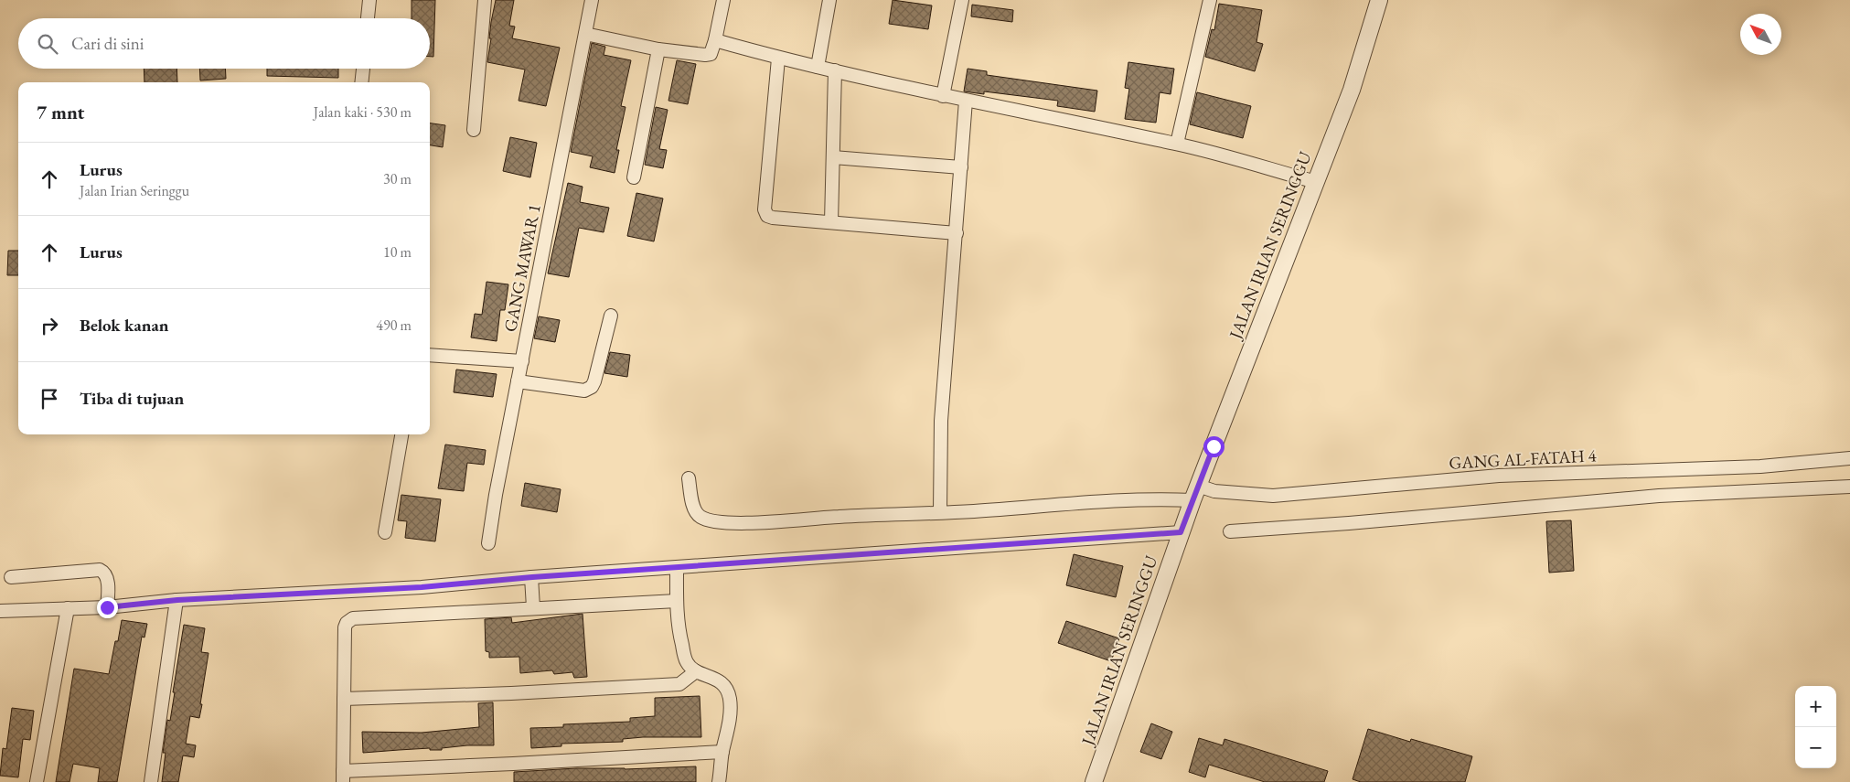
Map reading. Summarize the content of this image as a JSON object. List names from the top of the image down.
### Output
{
  "streets": {
    "street": ["JALAN IRIAN SERINGGU", "GANG MAWAR 1", "GANG AL-FATAH 4"]
  },
  "crossings": [
    ["JALAN IRIAN SERINGGU", "GANG AL-FATAH 4"]
  ],
  "north": "top left",
  "page": {
    "search": "Cari di sini",
    "heading": ["7 mnt", "Jalan kaki · 530 m"],
    "list": [
      ["Lurus", "Jalan Irian Seringgu", "30 m"],
      ["Lurus", "10 m"],
      ["Belok kanan", "490 m"],
      "Tiba di tujuan"
    ],
    "map_buttons": ["+", "−"]
  }
}
